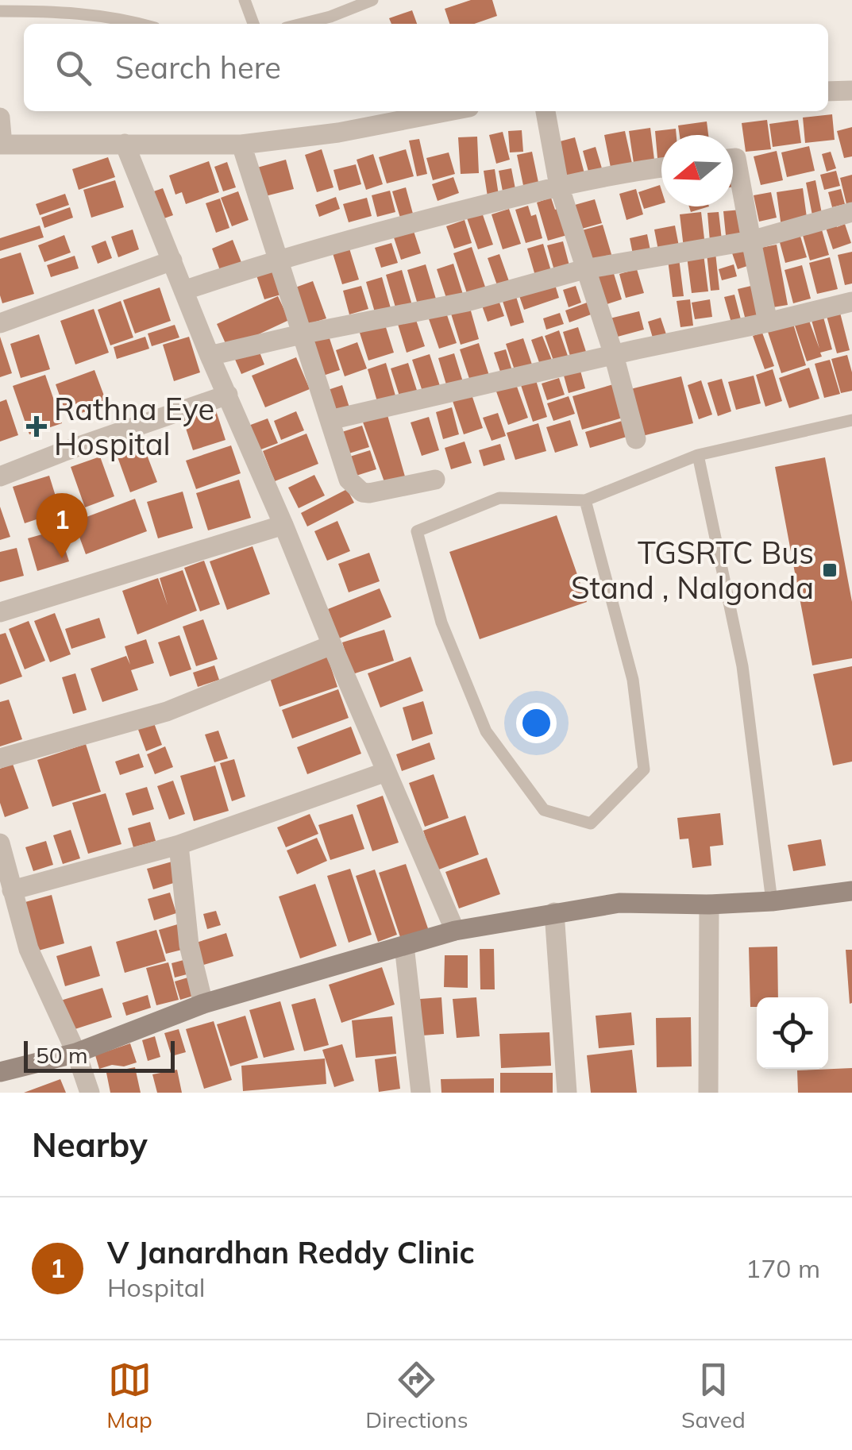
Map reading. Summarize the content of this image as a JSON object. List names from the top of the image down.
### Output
{
  "places": {
    "health": ["Rathna Eye Hospital"],
    "transit": ["TGSRTC Bus Stand , Nalgonda"]
  },
  "scale_bar": "50 m",
  "north": "left",
  "page": {
    "search": "Search here",
    "pins": "1",
    "scale": "50 m",
    "heading": "Nearby",
    "list": [
      {
        "mark": "1",
        "name": "V Janardhan Reddy Clinic",
        "note": "Hospital",
        "value": "170 m"
      }
    ],
    "nav": ["Map", "Directions", "Saved"]
  }
}
